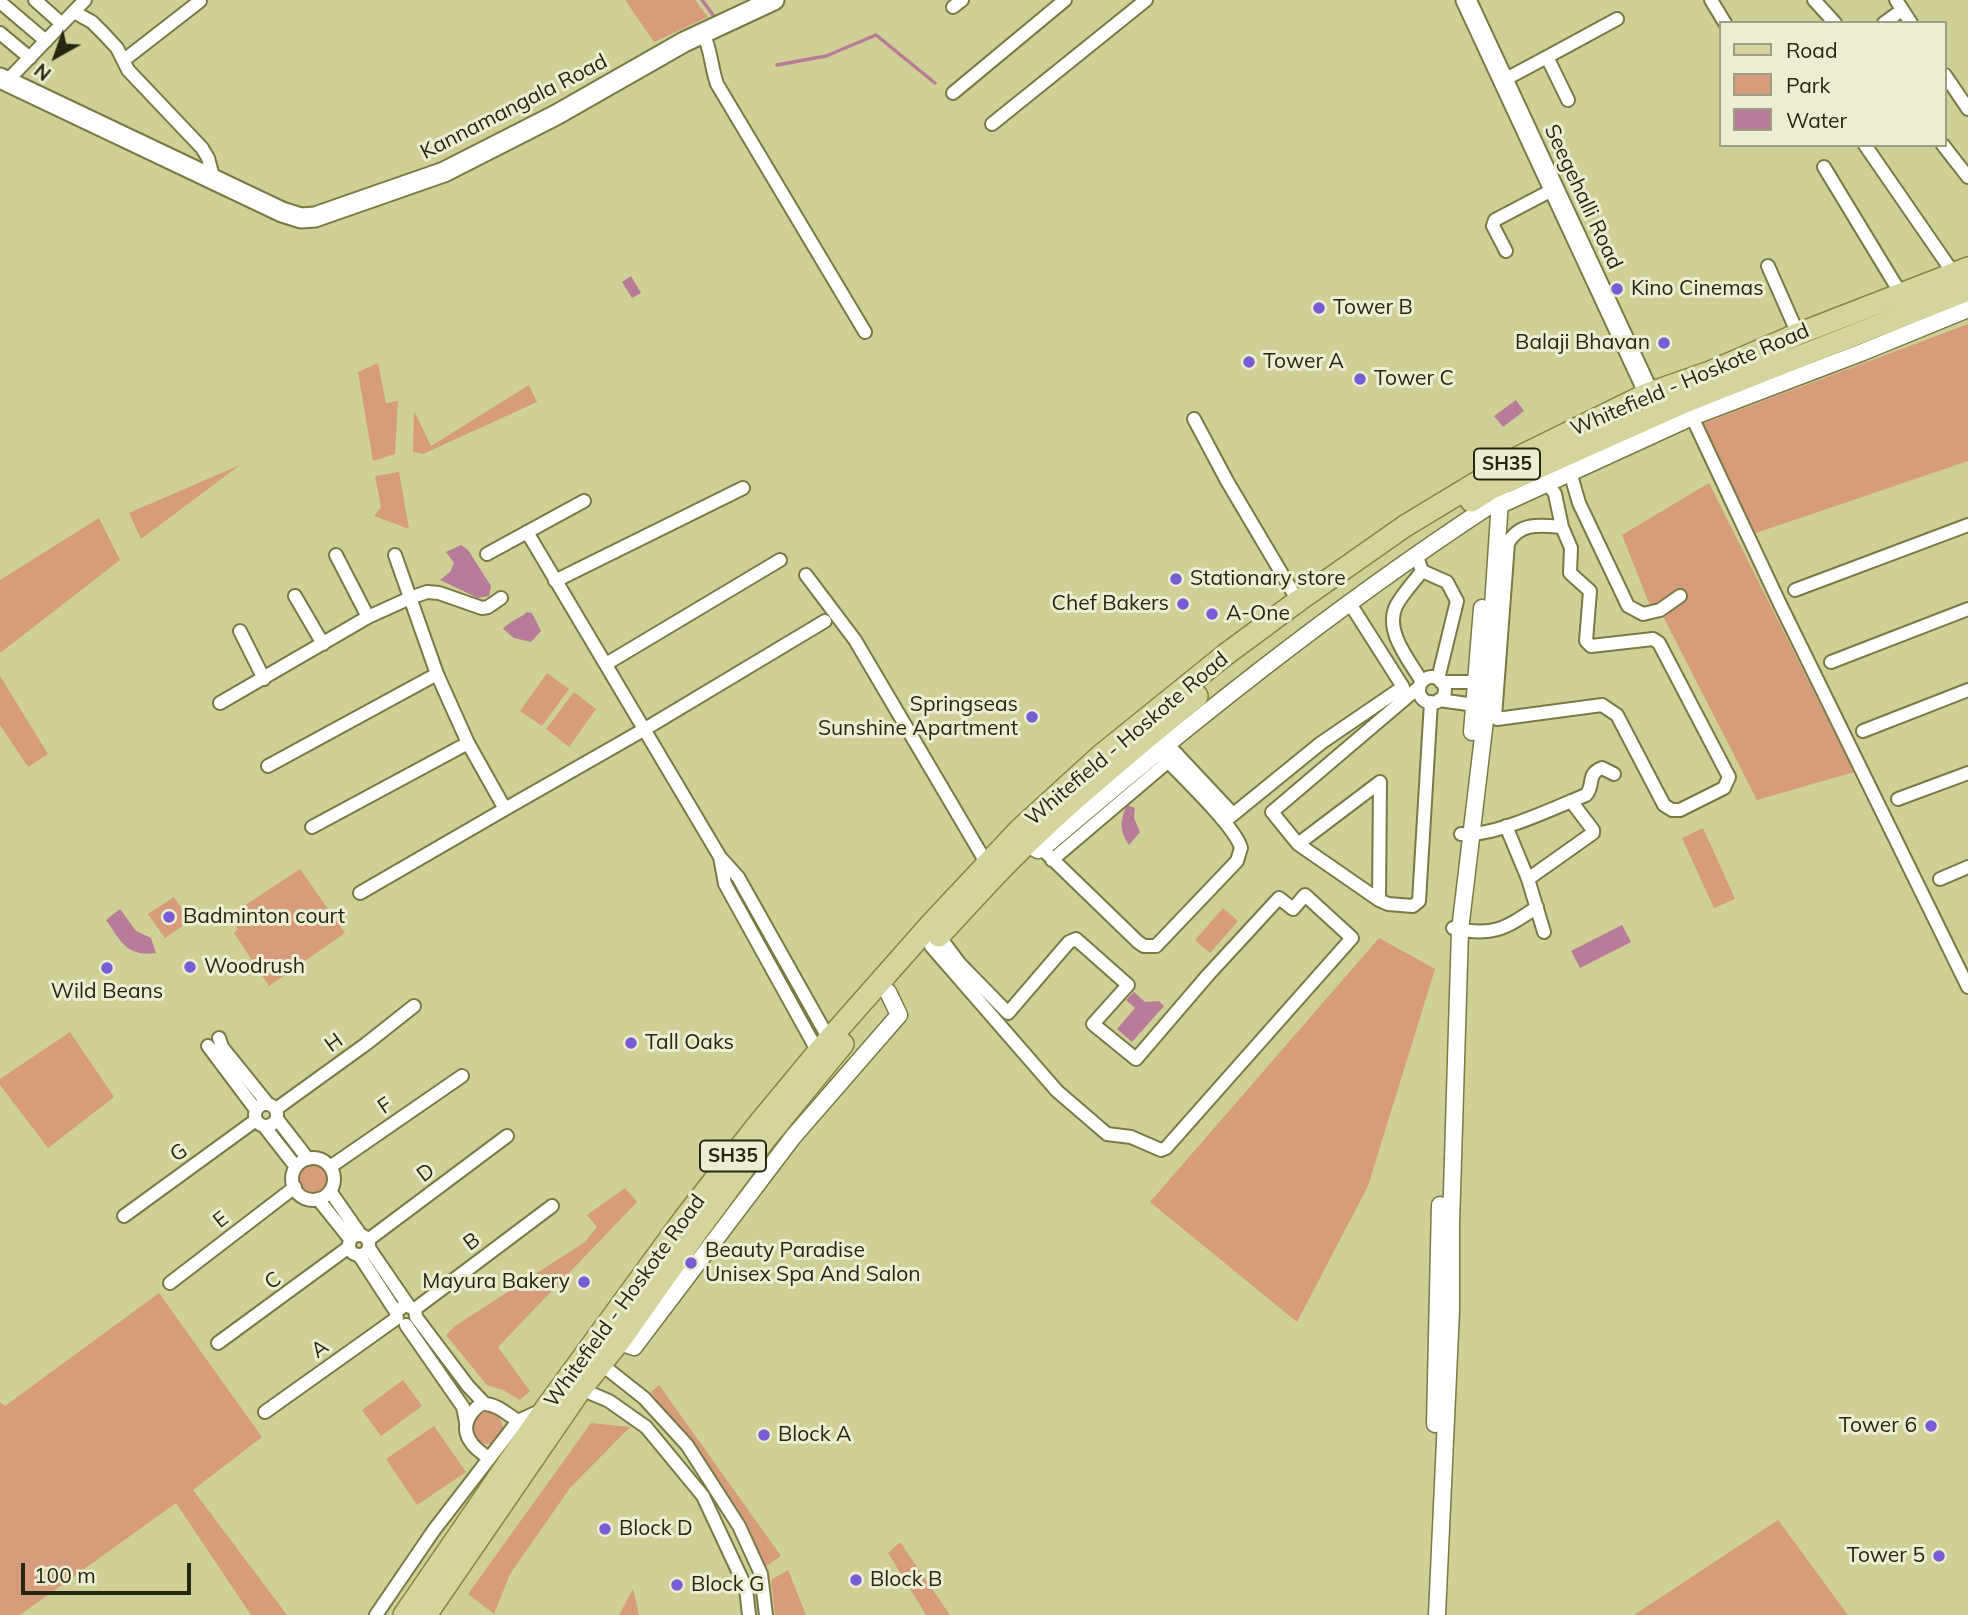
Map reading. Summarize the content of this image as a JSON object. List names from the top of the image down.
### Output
{
  "streets": {
    "main road": [
      "Kannamangala Road",
      "Seegehalli Road",
      "Whitefield - Hoskote Road",
      "SH35"
    ],
    "street": [
      "H",
      "F",
      "G",
      "D",
      "E",
      "B",
      "C",
      "A"
    ]
  },
  "crossings": [
    ["Seegehalli Road", "Whitefield - Hoskote Road"],
    ["H", "G"],
    ["F", "E"],
    ["D", "C"],
    ["B", "A"]
  ],
  "places": [
    "Kino Cinemas",
    "Tower B",
    "Balaji Bhavan",
    "Tower A",
    "Tower C",
    "Stationary store",
    "Chef Bakers",
    "A-One",
    "Springseas Sunshine Apartment",
    "Badminton court",
    "Woodrush",
    "Wild Beans",
    "Tall Oaks",
    "Beauty Paradise Unisex Spa And Salon",
    "Mayura Bakery",
    "Tower 6",
    "Block A",
    "Block D",
    "Tower 5",
    "Block B",
    "Block G"
  ],
  "legend": ["Road", "Park", "Water"],
  "scale_bar": "100 m",
  "north": "bottom left"
}
